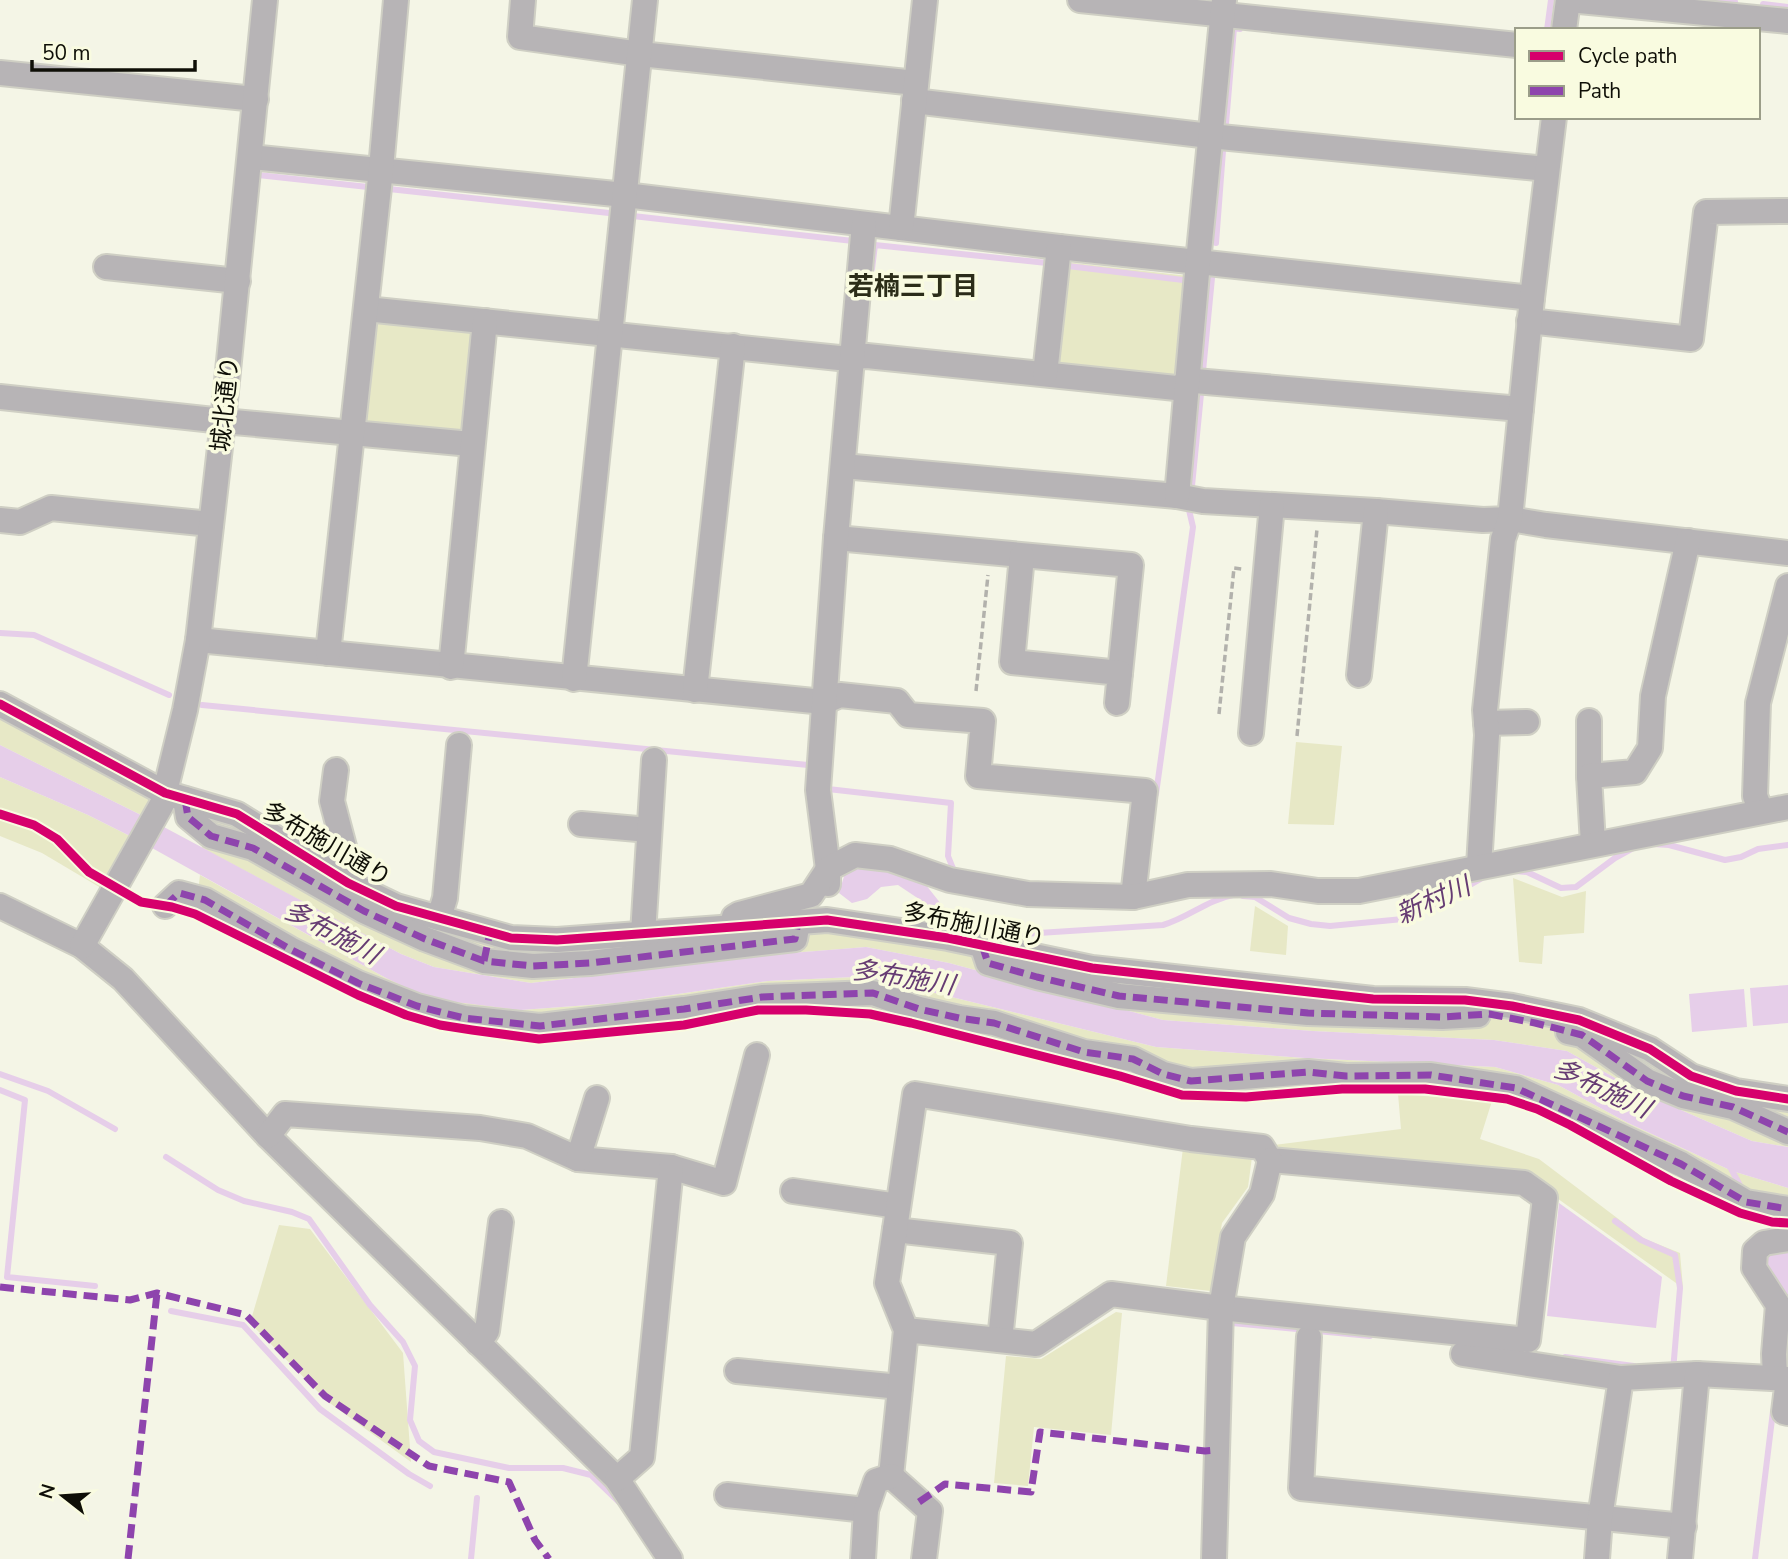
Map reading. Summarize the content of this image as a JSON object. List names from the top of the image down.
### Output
{
  "streets": {
    "street": ["城北通り", "多布施川通り"]
  },
  "crossings": [
    ["城北通り", "多布施川通り"]
  ],
  "districts": ["若楠三丁目"],
  "water": ["新村川", "多布施川"],
  "legend": ["Cycle path", "Path"],
  "scale_bar": "50 m",
  "north": "left"
}
